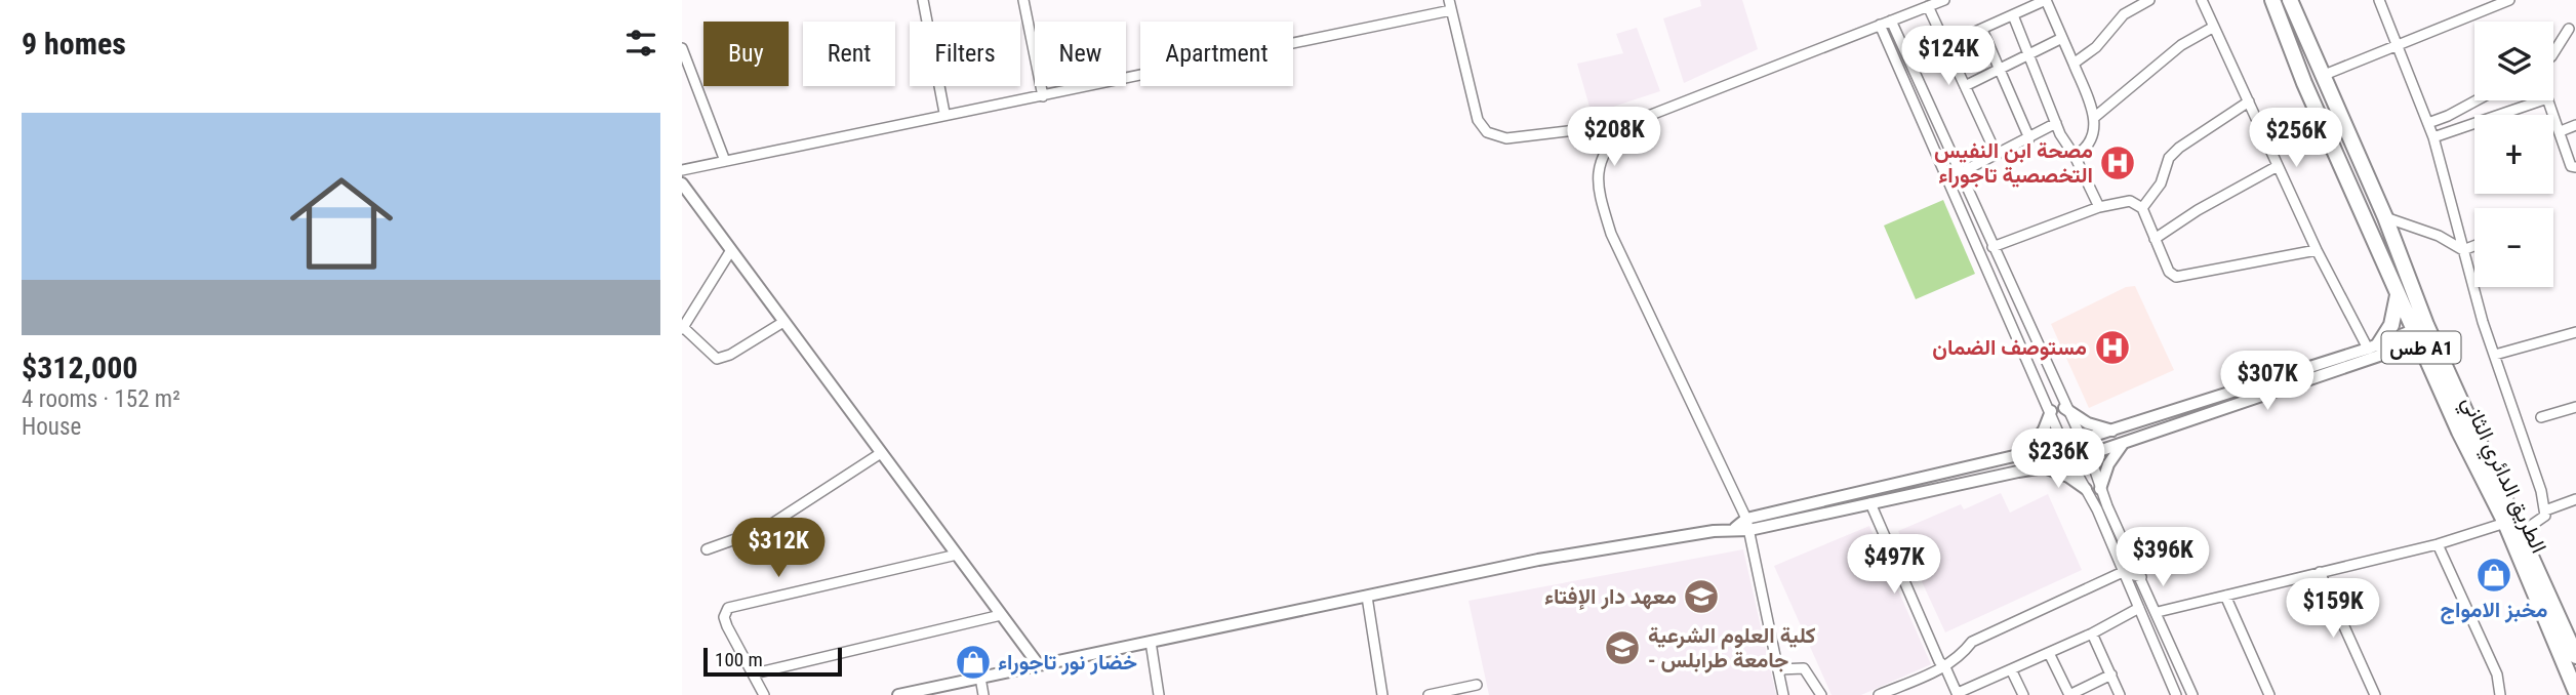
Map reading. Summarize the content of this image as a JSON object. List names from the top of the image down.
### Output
{
  "streets": {
    "highway": ["طس A1", "الطريق الدائري الثاني"]
  },
  "places": {
    "hospital": ["مصحة ابن النفيس التخصصية تاجوراء", "مستوصف الضمان"],
    "shop": ["مخبز الامواج", "خضار نور تاجوراء"],
    "school or university": ["معهد دار الإفتاء", "كلية العلوم الشرعية - جامعة طرابلس"]
  },
  "scale_bar": "100 m",
  "page": {
    "heading": "9 homes",
    "map_buttons": ["+", "−"],
    "chip": [
      "Buy",
      "Rent",
      "Filters",
      "New",
      "Apartment"
    ],
    "price": [
      "$124K",
      "$208K",
      "$256K",
      "$307K",
      "$236K",
      "$312K",
      "$396K",
      "$497K",
      "$159K"
    ],
    "list": [
      {
        "name": "$312,000",
        "note": "4 rooms · 152 m² · House"
      }
    ],
    "scale": "100 m"
  }
}
